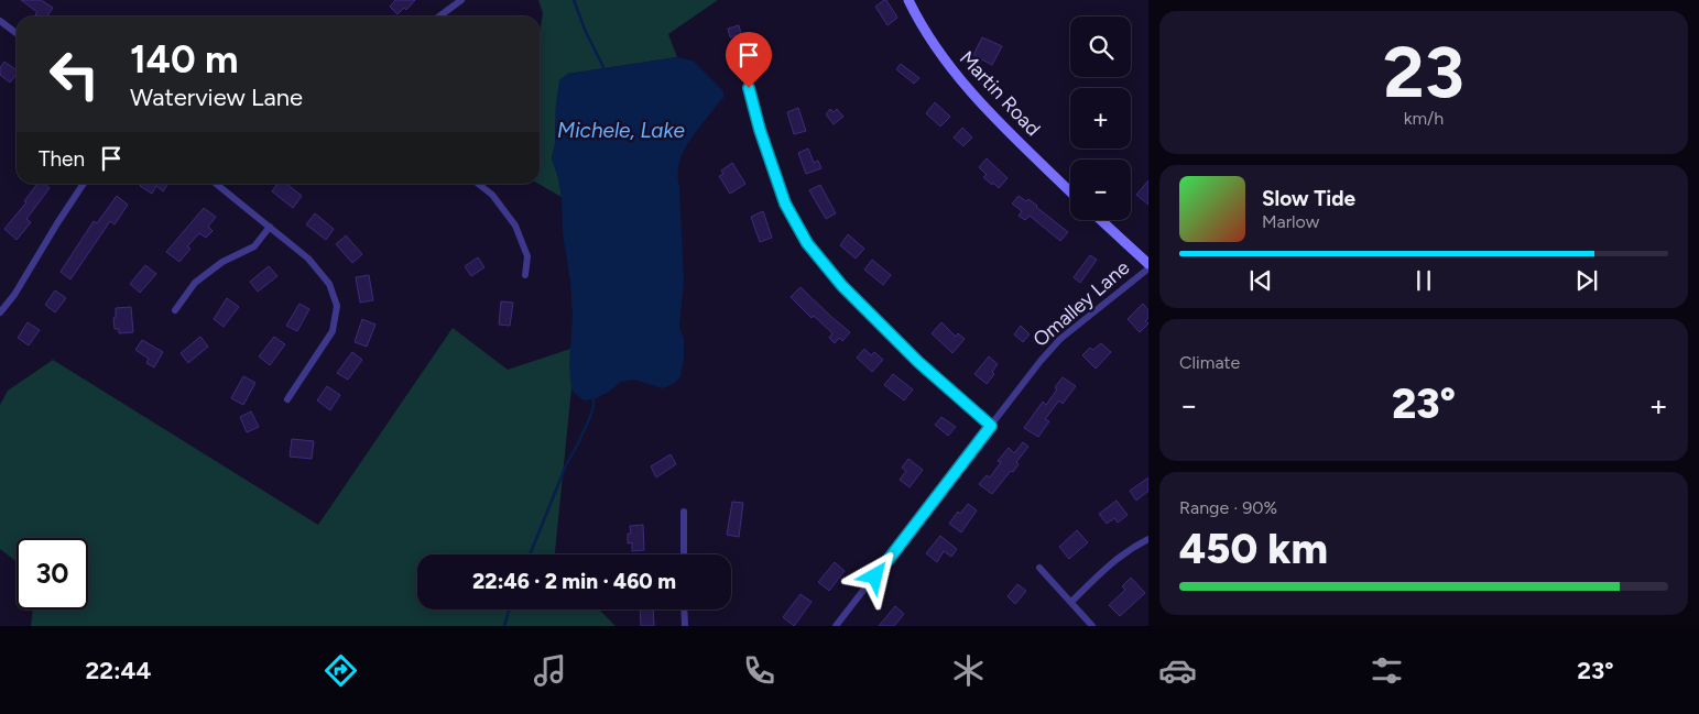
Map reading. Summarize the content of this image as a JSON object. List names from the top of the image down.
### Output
{
  "streets": {
    "street": ["Martin Road", "Omalley Lane"]
  },
  "water": ["Michele, Lake"],
  "page": {
    "tile": [
      ["23", "km/h"],
      "Climate",
      ["Range · 90%", "450 km"]
    ],
    "map_buttons": ["+", "−"],
    "turn": ["140 m", "Waterview Lane"],
    "then": "Then",
    "song": ["Slow Tide", "Marlow"],
    "heat": ["−", "23°", "+"],
    "limit": "30",
    "trip": "22:46 · 2 min · 460 m",
    "tabs": ["22:44", "23°"]
  }
}
